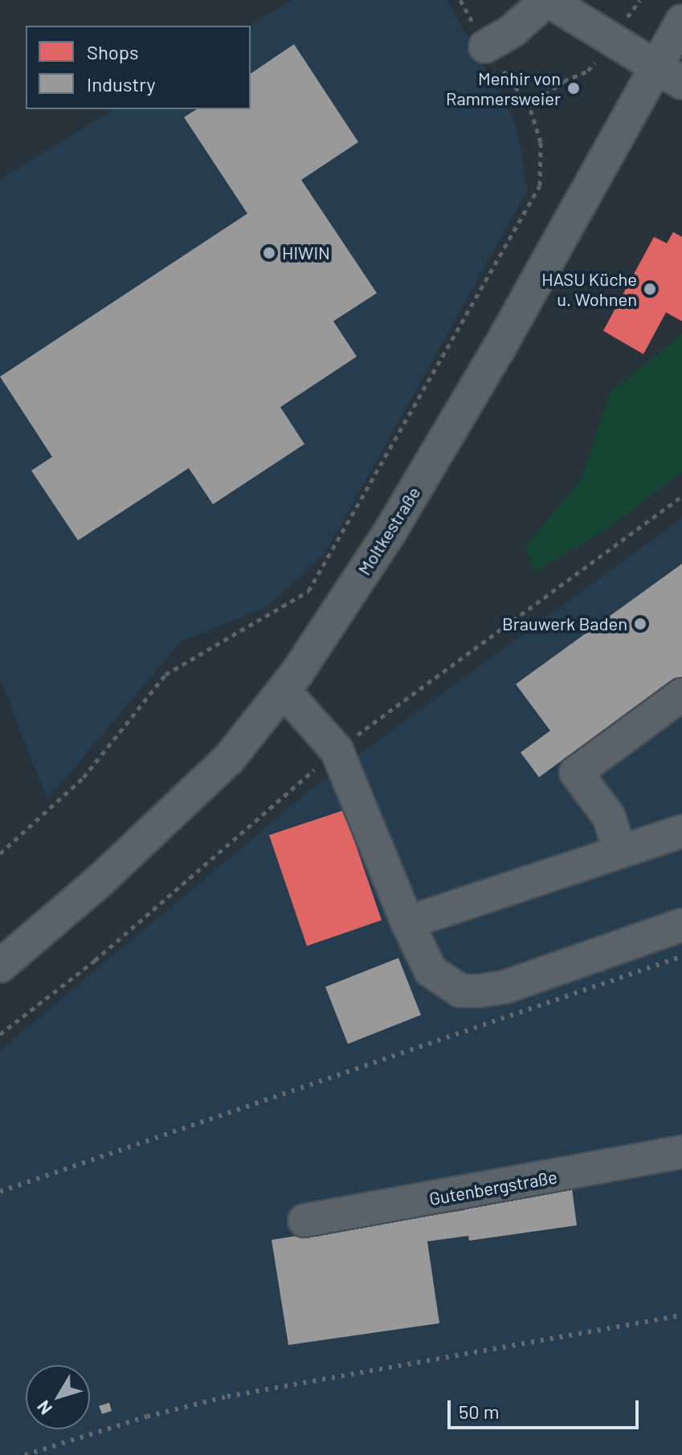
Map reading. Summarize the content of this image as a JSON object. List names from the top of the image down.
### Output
{
  "streets": {
    "street": ["Moltkestraße", "Gutenbergstraße"]
  },
  "places": [
    "Menhir von Rammersweier",
    "HIWIN",
    "HASU Küche u. Wohnen",
    "Brauwerk Baden"
  ],
  "legend": ["Shops", "Industry"],
  "scale_bar": "50 m",
  "north": "bottom left"
}
